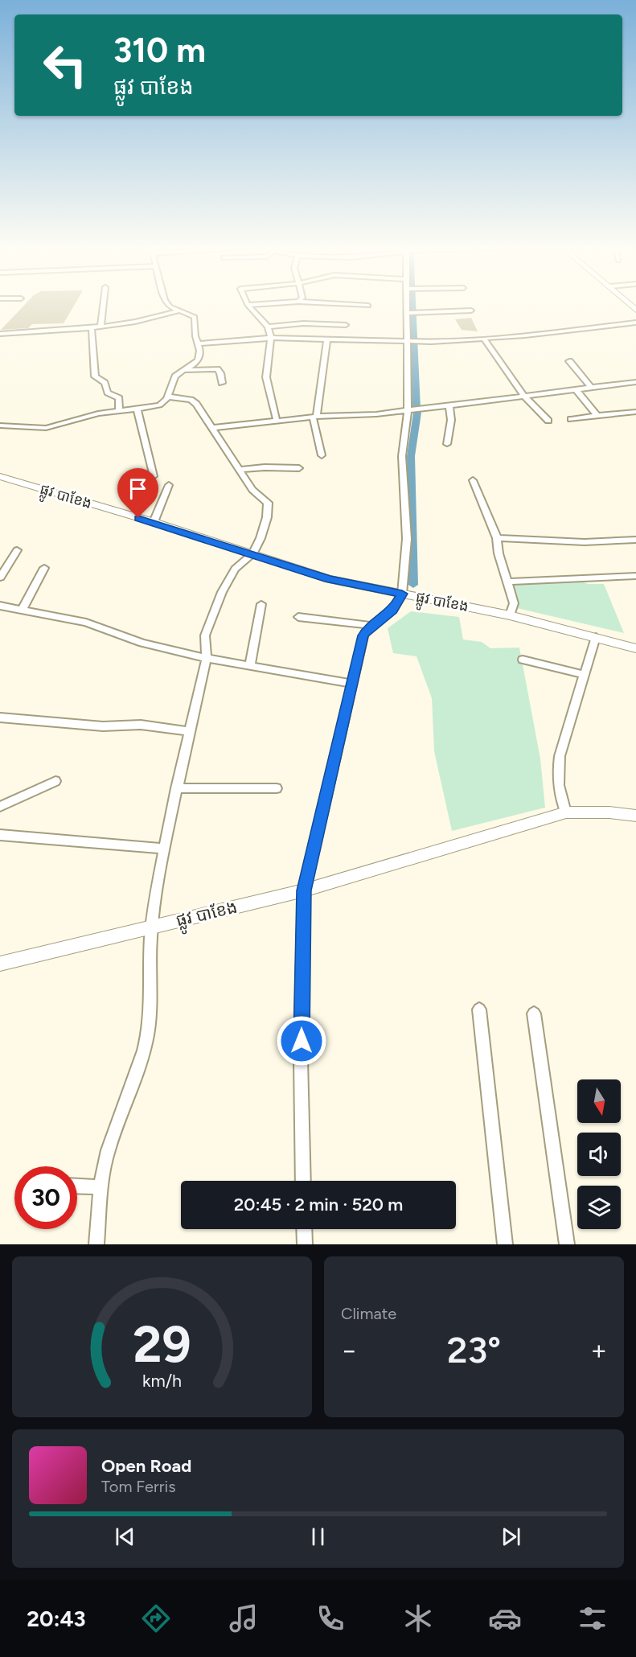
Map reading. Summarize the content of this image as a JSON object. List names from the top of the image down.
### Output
{
  "streets": {
    "street": ["ផ្លូវ បាខែង"]
  },
  "north": "bottom",
  "page": {
    "turn": ["310 m", "ផ្លូវ បាខែង"],
    "limit": "30",
    "trip": "20:45 · 2 min · 520 m",
    "tile": "Climate",
    "heat": ["−", "23°", "+"],
    "song": ["Open Road", "Tom Ferris"],
    "tabs": "20:43",
    "gauge": ["29", "km/h"]
  }
}
